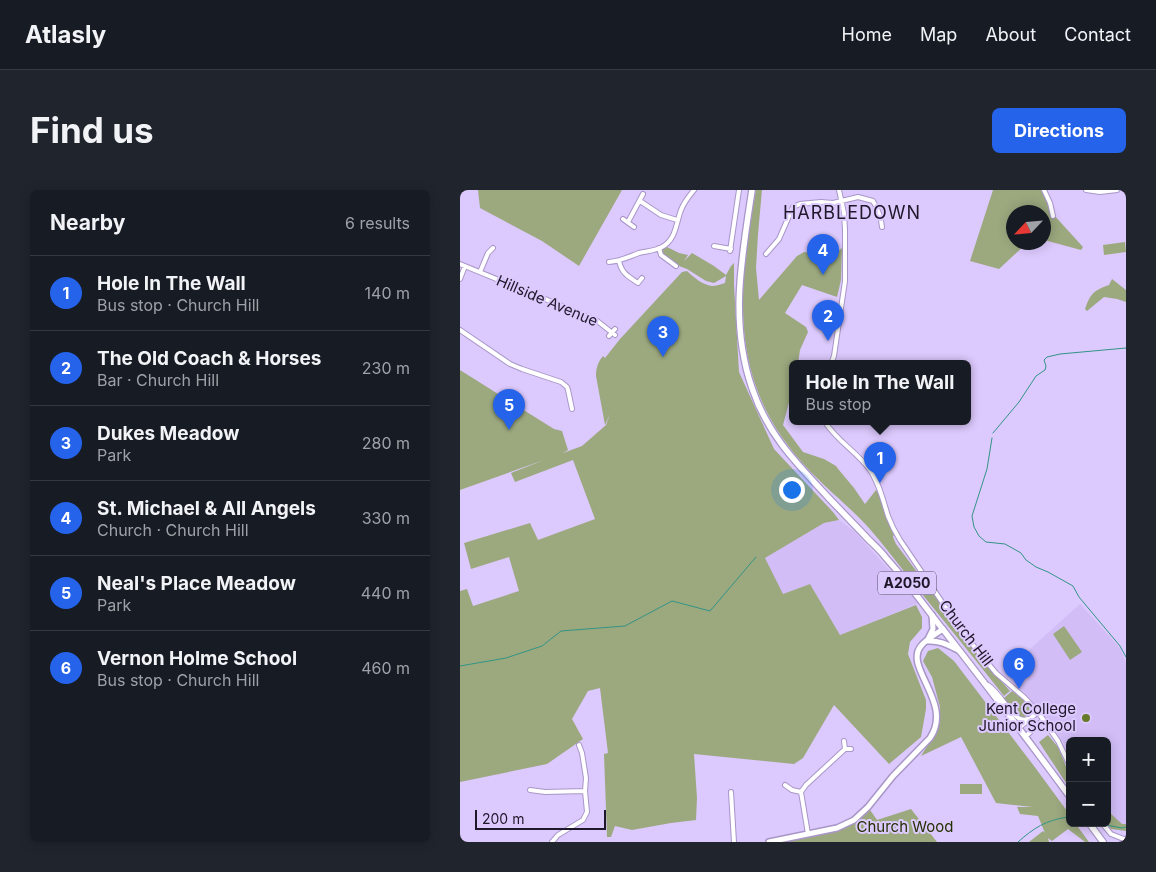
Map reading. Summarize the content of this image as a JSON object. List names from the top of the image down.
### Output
{
  "streets": {
    "main road": ["A2050"],
    "street": ["Hillside Avenue", "Church Hill"]
  },
  "districts": ["HARBLEDOWN"],
  "parks": ["Church Wood"],
  "places": ["Kent College Junior School"],
  "scale_bar": "200 m",
  "north": "bottom left",
  "page": {
    "header": "Atlasly",
    "nav": [
      "Home",
      "Map",
      "About",
      "Contact"
    ],
    "buttons": "Directions",
    "title": "Find us",
    "heading": ["Nearby", "6 results"],
    "pins": [
      "4",
      "2",
      "3",
      "5",
      "1",
      "6"
    ],
    "list": [
      {
        "mark": "1",
        "name": "Hole In The Wall",
        "note": "Bus stop · Church Hill",
        "value": "140 m"
      },
      {
        "mark": "2",
        "name": "The Old Coach & Horses",
        "note": "Bar · Church Hill",
        "value": "230 m"
      },
      {
        "mark": "3",
        "name": "Dukes Meadow",
        "note": "Park",
        "value": "280 m"
      },
      {
        "mark": "4",
        "name": "St. Michael & All Angels",
        "note": "Church · Church Hill",
        "value": "330 m"
      },
      {
        "mark": "5",
        "name": "Neal's Place Meadow",
        "note": "Park",
        "value": "440 m"
      },
      {
        "mark": "6",
        "name": "Vernon Holme School",
        "note": "Bus stop · Church Hill",
        "value": "460 m"
      }
    ],
    "popup": ["Hole In The Wall", "Bus stop"],
    "map_buttons": ["+", "−"],
    "scale": "200 m"
  }
}
